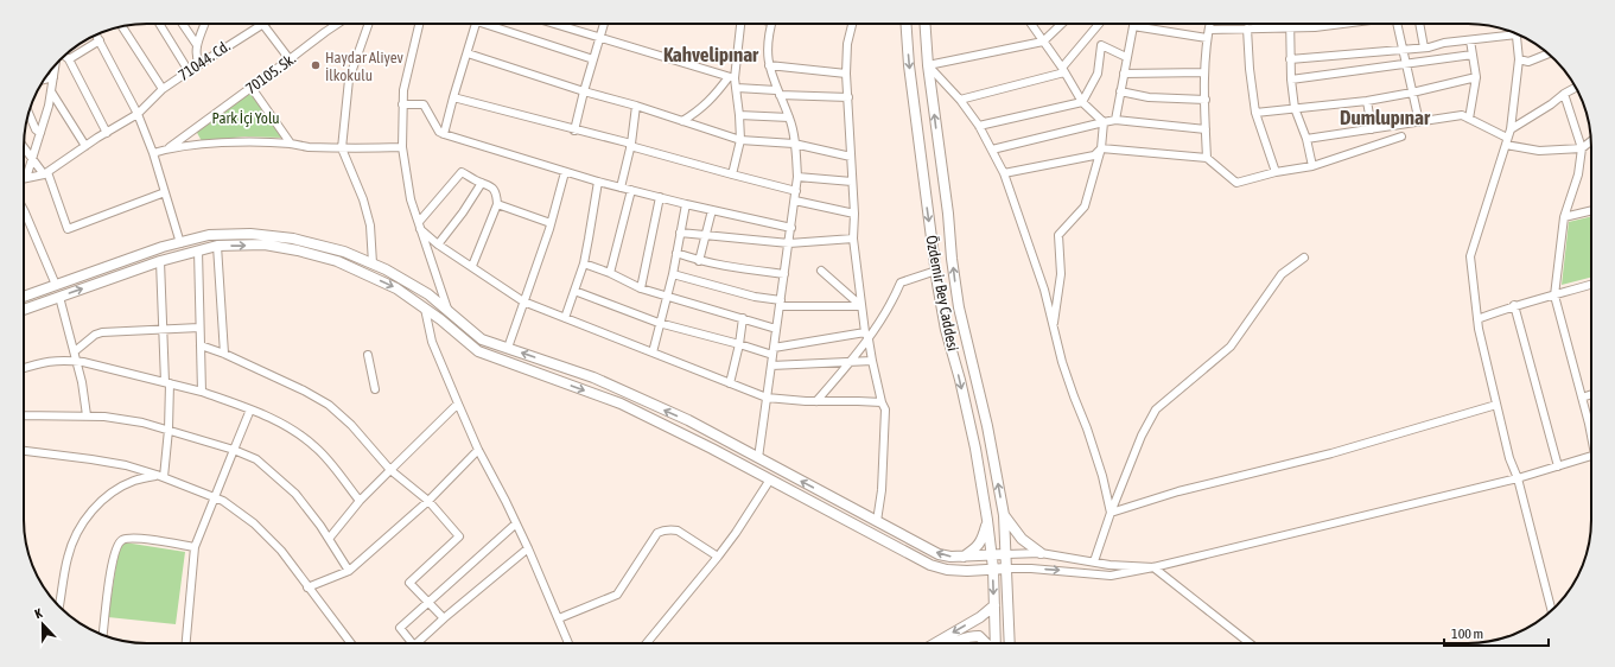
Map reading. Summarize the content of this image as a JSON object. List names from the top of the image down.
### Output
{
  "streets": {
    "main road": ["Özdemir Bey Caddesi"],
    "street": ["71044. Cd.", "70105. Sk."]
  },
  "districts": ["Kahvelipınar", "Dumlupınar"],
  "parks": ["Park İçi Yolu"],
  "places": ["Haydar Aliyev İlkokulu"],
  "scale_bar": "100 m",
  "north": "top"
}
